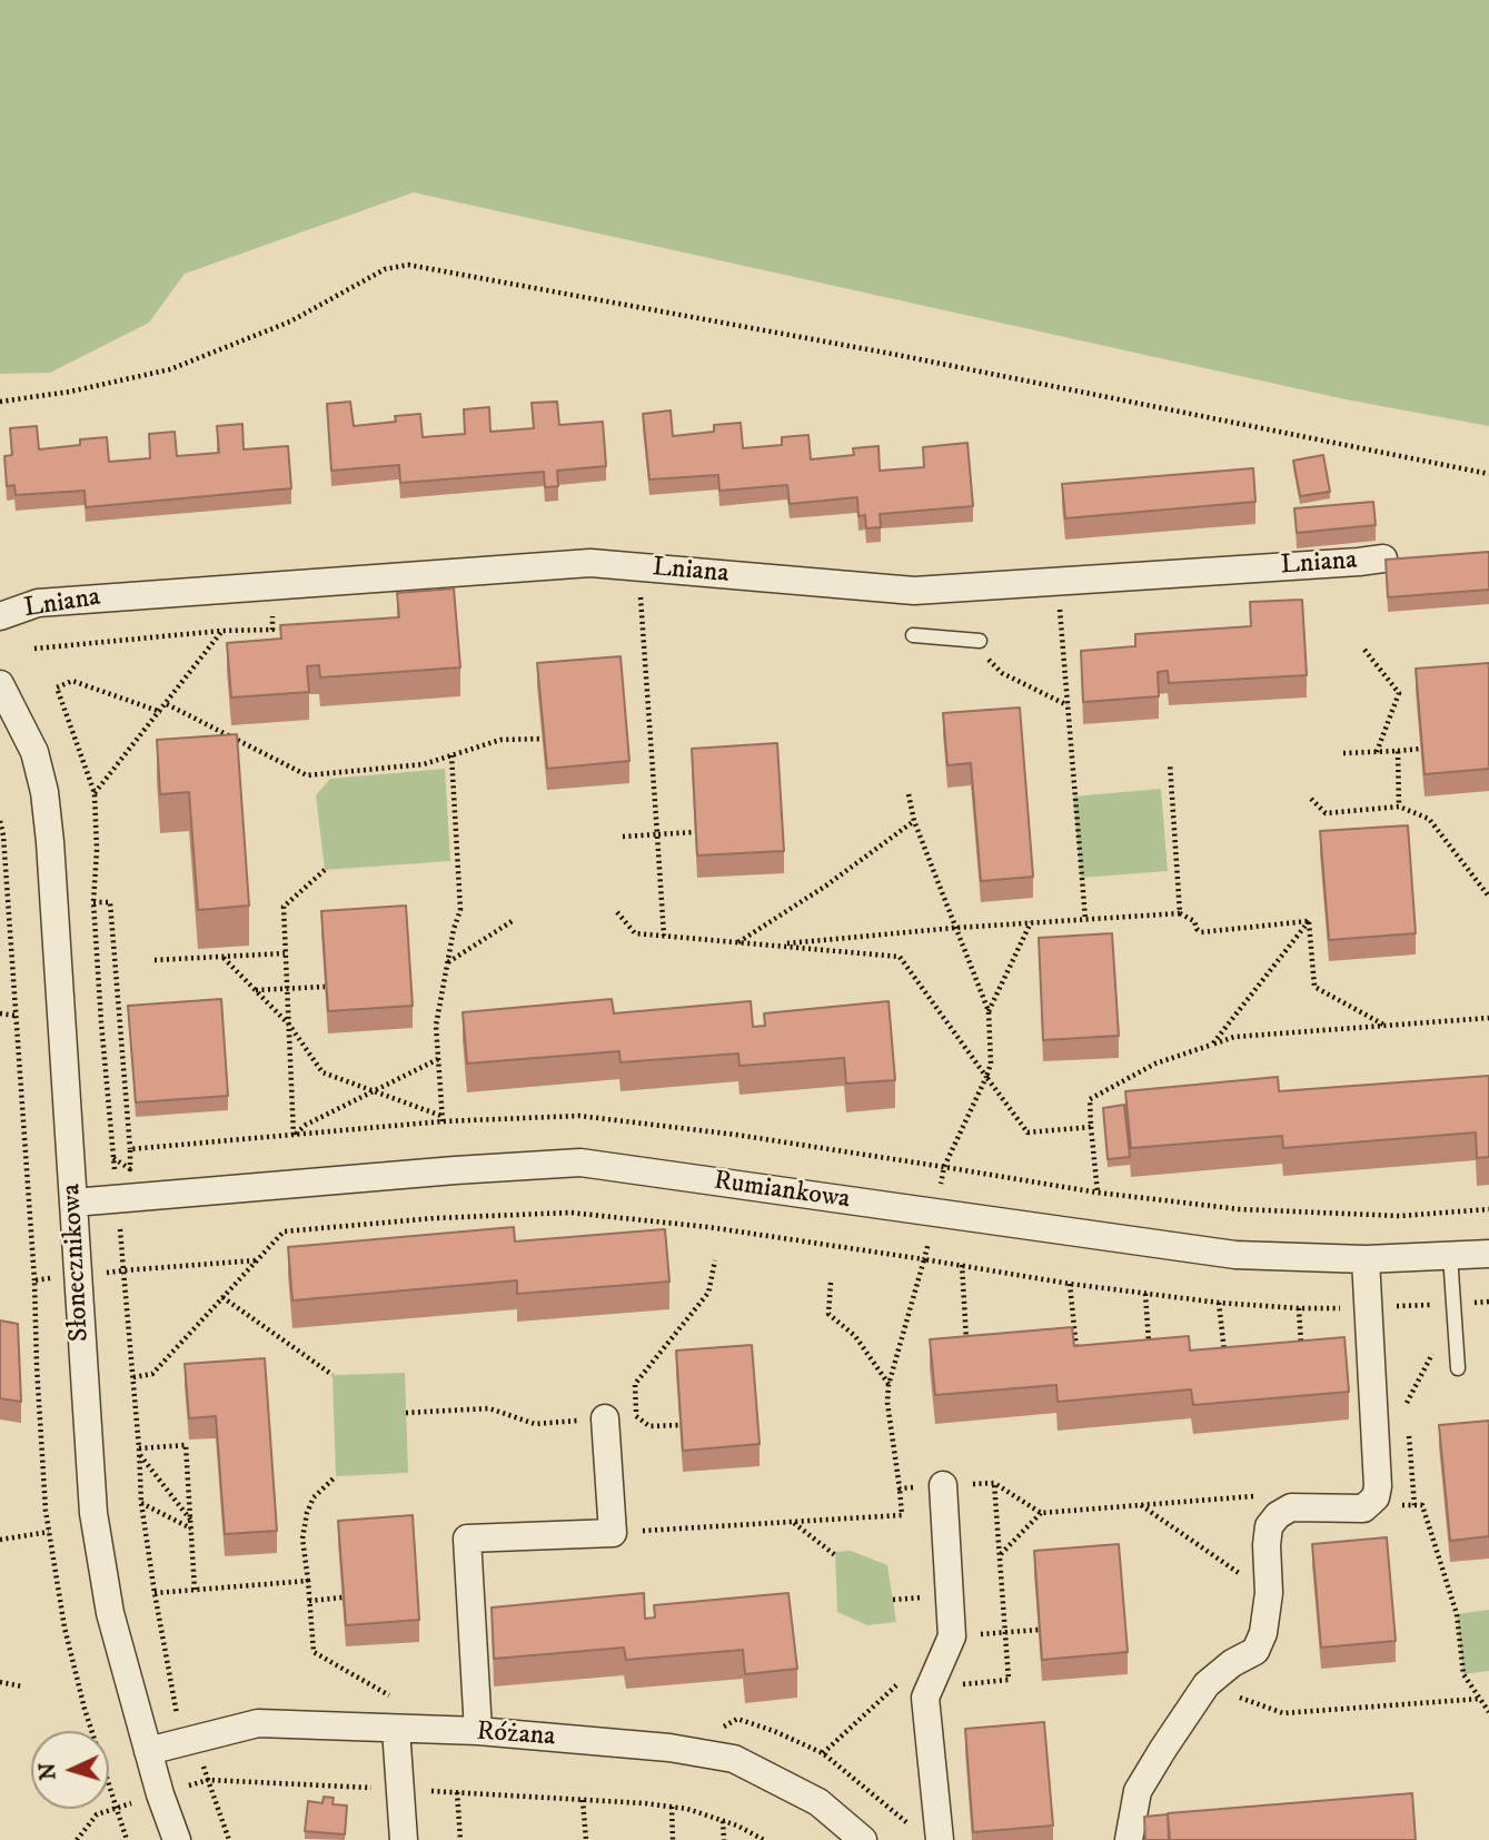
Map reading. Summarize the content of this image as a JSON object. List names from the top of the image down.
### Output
{
  "streets": {
    "street": [
      "Lniana",
      "Rumiankowa",
      "Słonecznikowa",
      "Różana"
    ]
  },
  "crossings": [
    ["Rumiankowa", "Słonecznikowa"],
    ["Słonecznikowa", "Różana"]
  ],
  "north": "left"
}
